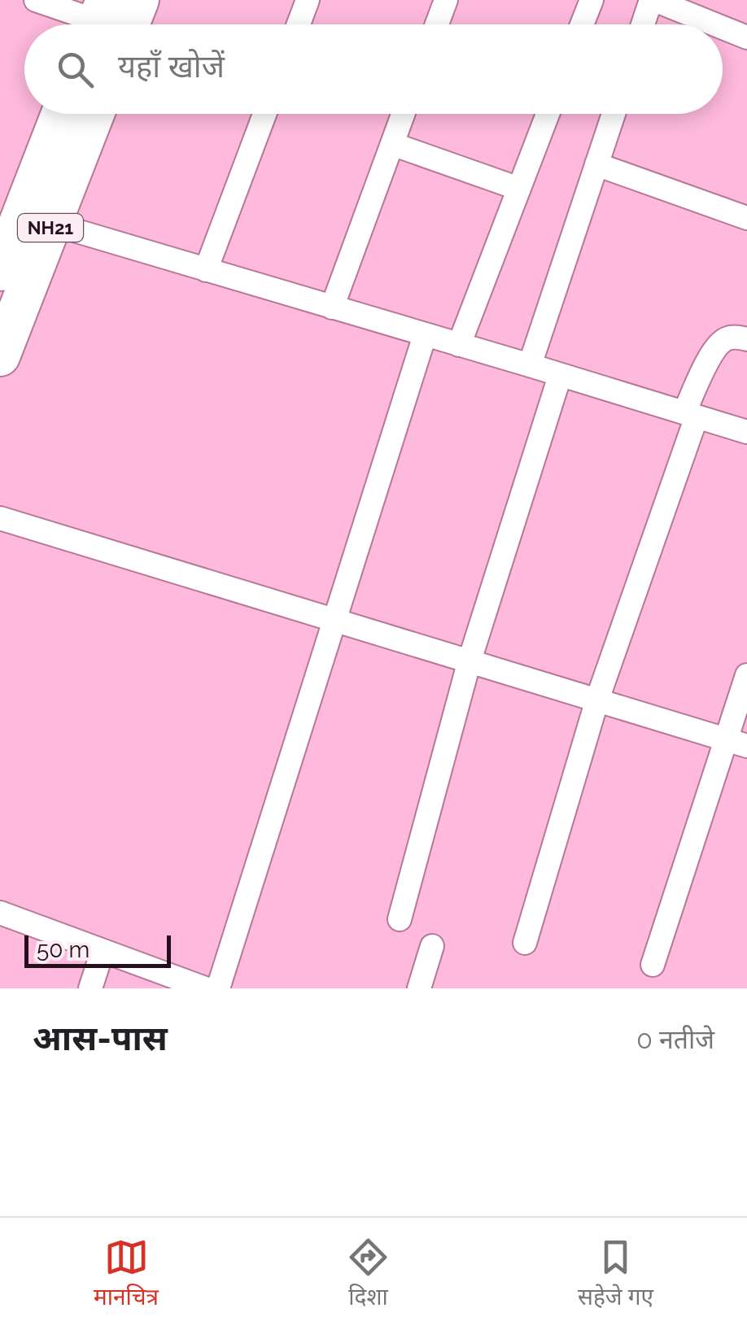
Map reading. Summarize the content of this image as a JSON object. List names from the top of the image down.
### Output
{
  "streets": {
    "highway": ["NH21"]
  },
  "scale_bar": "50 m",
  "page": {
    "search": "यहाँ खोजें",
    "scale": "50 m",
    "heading": ["आस-पास", "0 नतीजे"],
    "nav": ["मानचित्र", "दिशा", "सहेजे गए"]
  }
}
